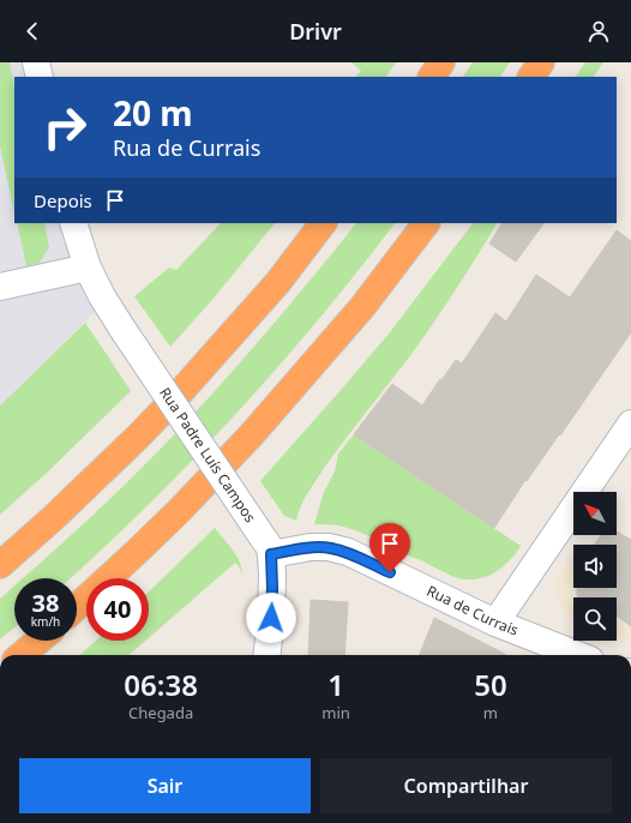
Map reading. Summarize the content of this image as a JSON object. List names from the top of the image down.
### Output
{
  "streets": {
    "street": ["Rua Padre Luís Campos", "Rua de Currais"]
  },
  "crossings": [
    ["Rua Padre Luís Campos", "Rua de Currais"]
  ],
  "north": "top left",
  "page": {
    "header": "Drivr",
    "turn": ["20 m", "Rua de Currais"],
    "then": "Depois",
    "speed": "38 km/h",
    "limit": "40",
    "eta": [
      "06:38",
      "Chegada",
      "1",
      "min",
      "50",
      "m"
    ],
    "buttons": ["Sair", "Compartilhar"]
  }
}
